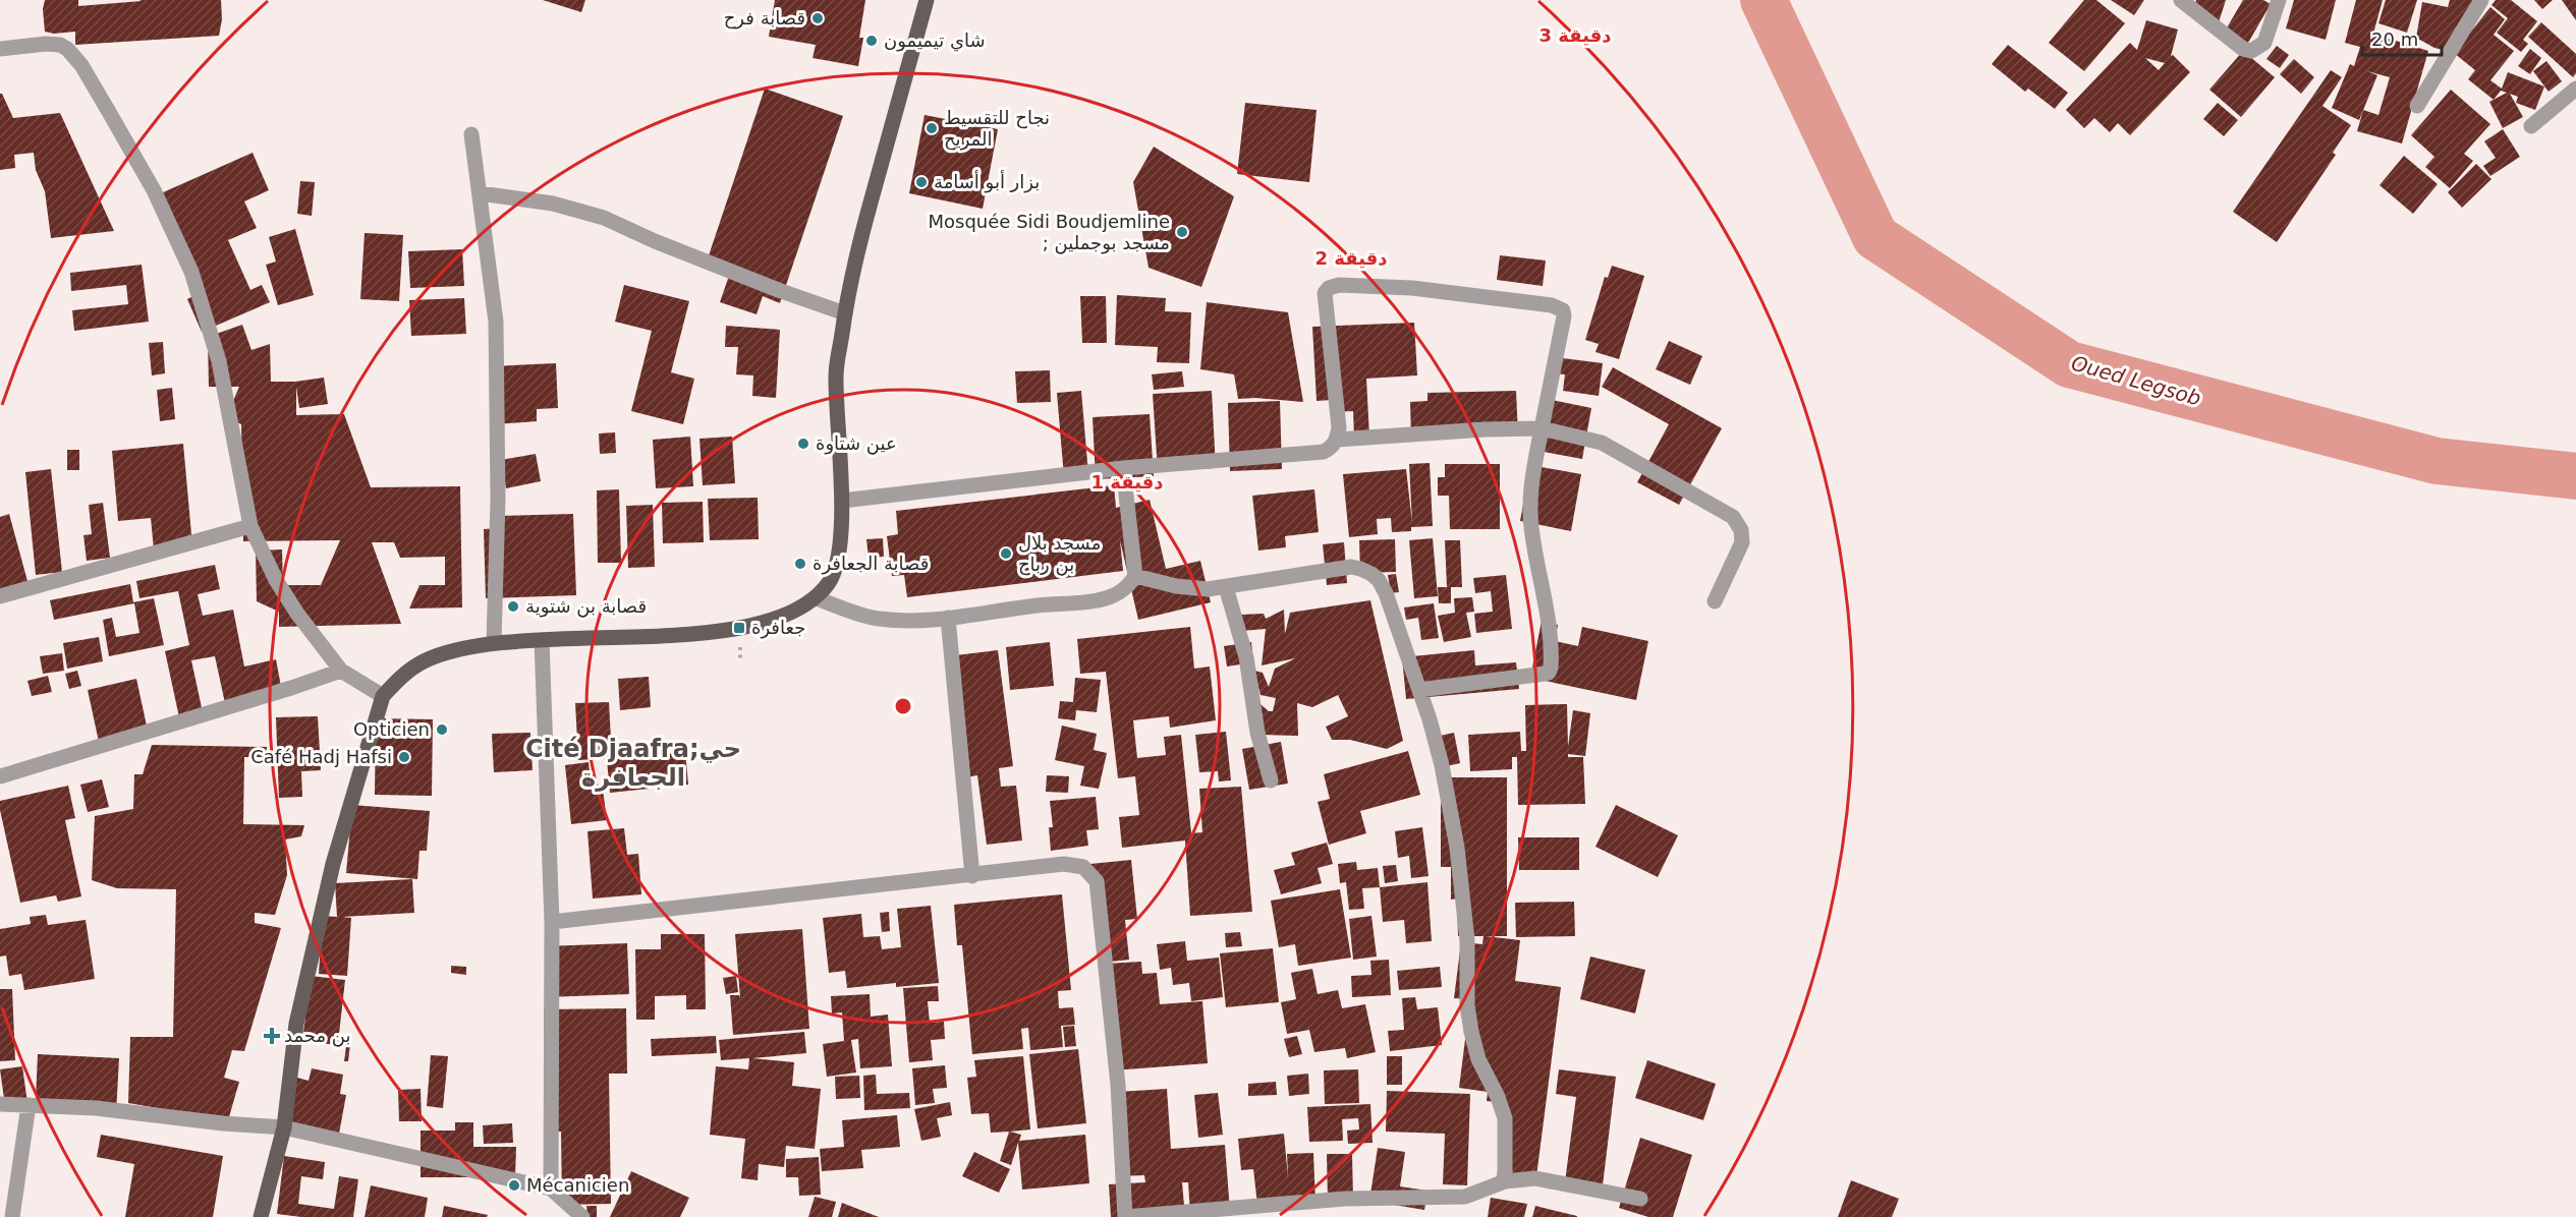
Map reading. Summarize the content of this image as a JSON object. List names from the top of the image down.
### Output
{
  "districts": ["Cité Djaafra;حي الجعافرة"],
  "water": ["Oued Legsob"],
  "places": {
    "other": [
      "قصابة فرح",
      "شاي تيميمون",
      "نجاح للتقسيط المريح",
      "بزار أبو أسامة",
      "Mosquée Sidi Boudjemline ; مسجد بوجملين",
      "عين شتاوة",
      "مسجد بلال بن رباح",
      "قصابة الجعافرة",
      "قصابة بن شتوية",
      "Opticien",
      "Café Hadj Hafsi",
      "Mécanicien"
    ],
    "transit": ["جعافرة"],
    "health": ["بن محمد"]
  },
  "scale_bar": "20 m",
  "rings": ["3 دقيقة", "2 دقيقة", "1 دقيقة"]
}
